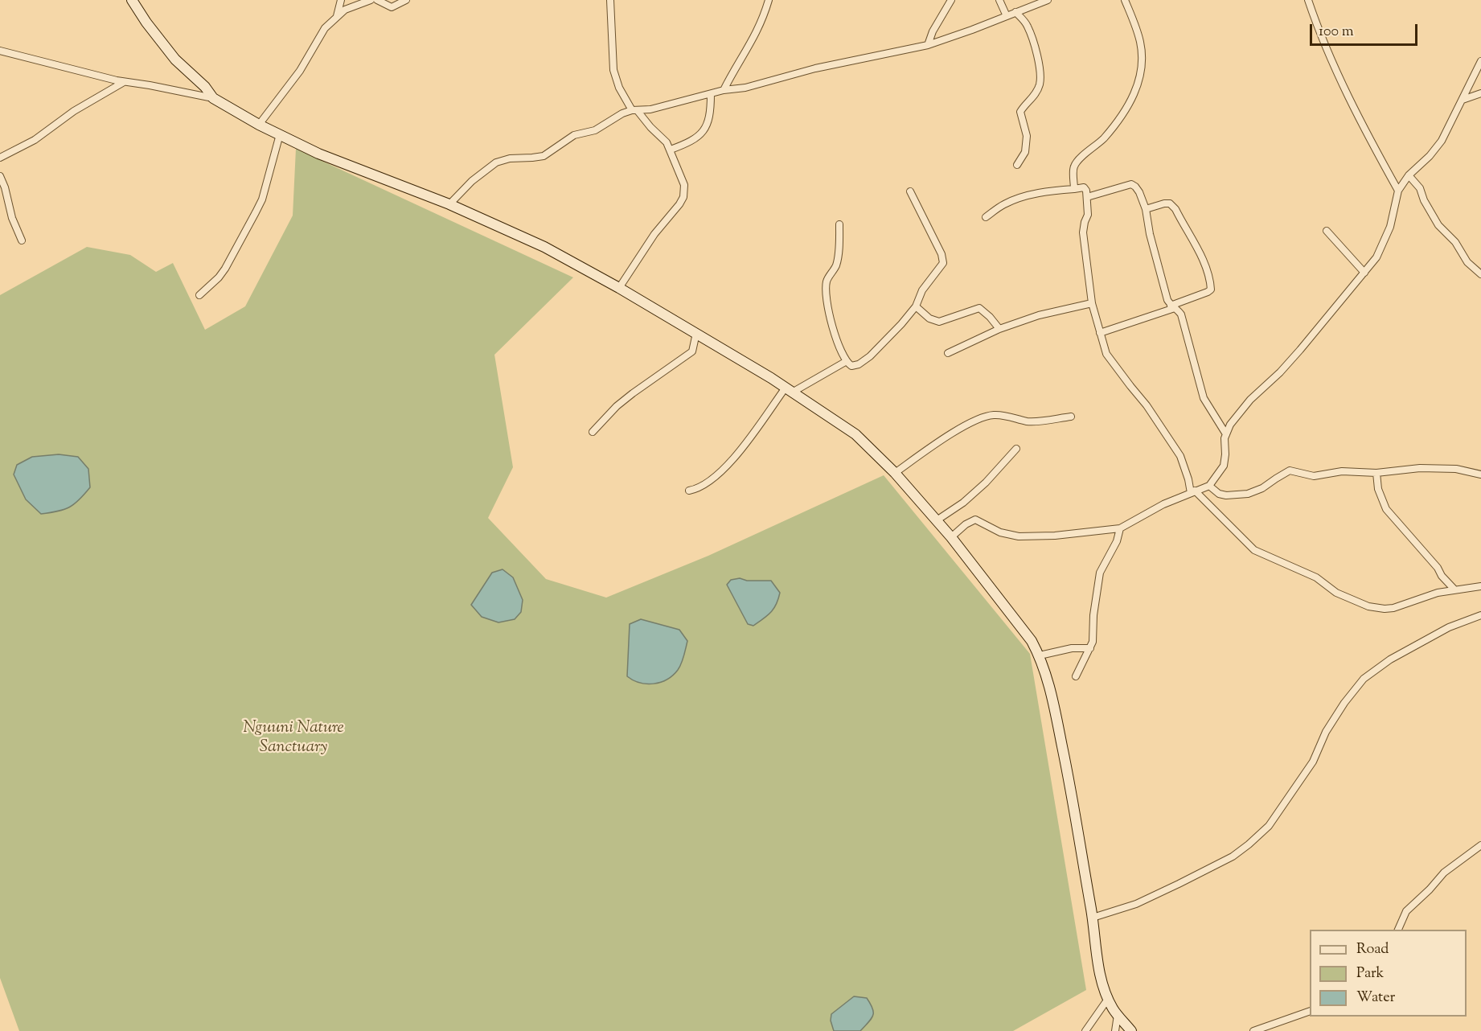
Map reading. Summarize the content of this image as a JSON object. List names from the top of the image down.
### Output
{
  "parks": ["Nguuni Nature Sanctuary"],
  "legend": ["Road", "Park", "Water"],
  "scale_bar": "100 m"
}
